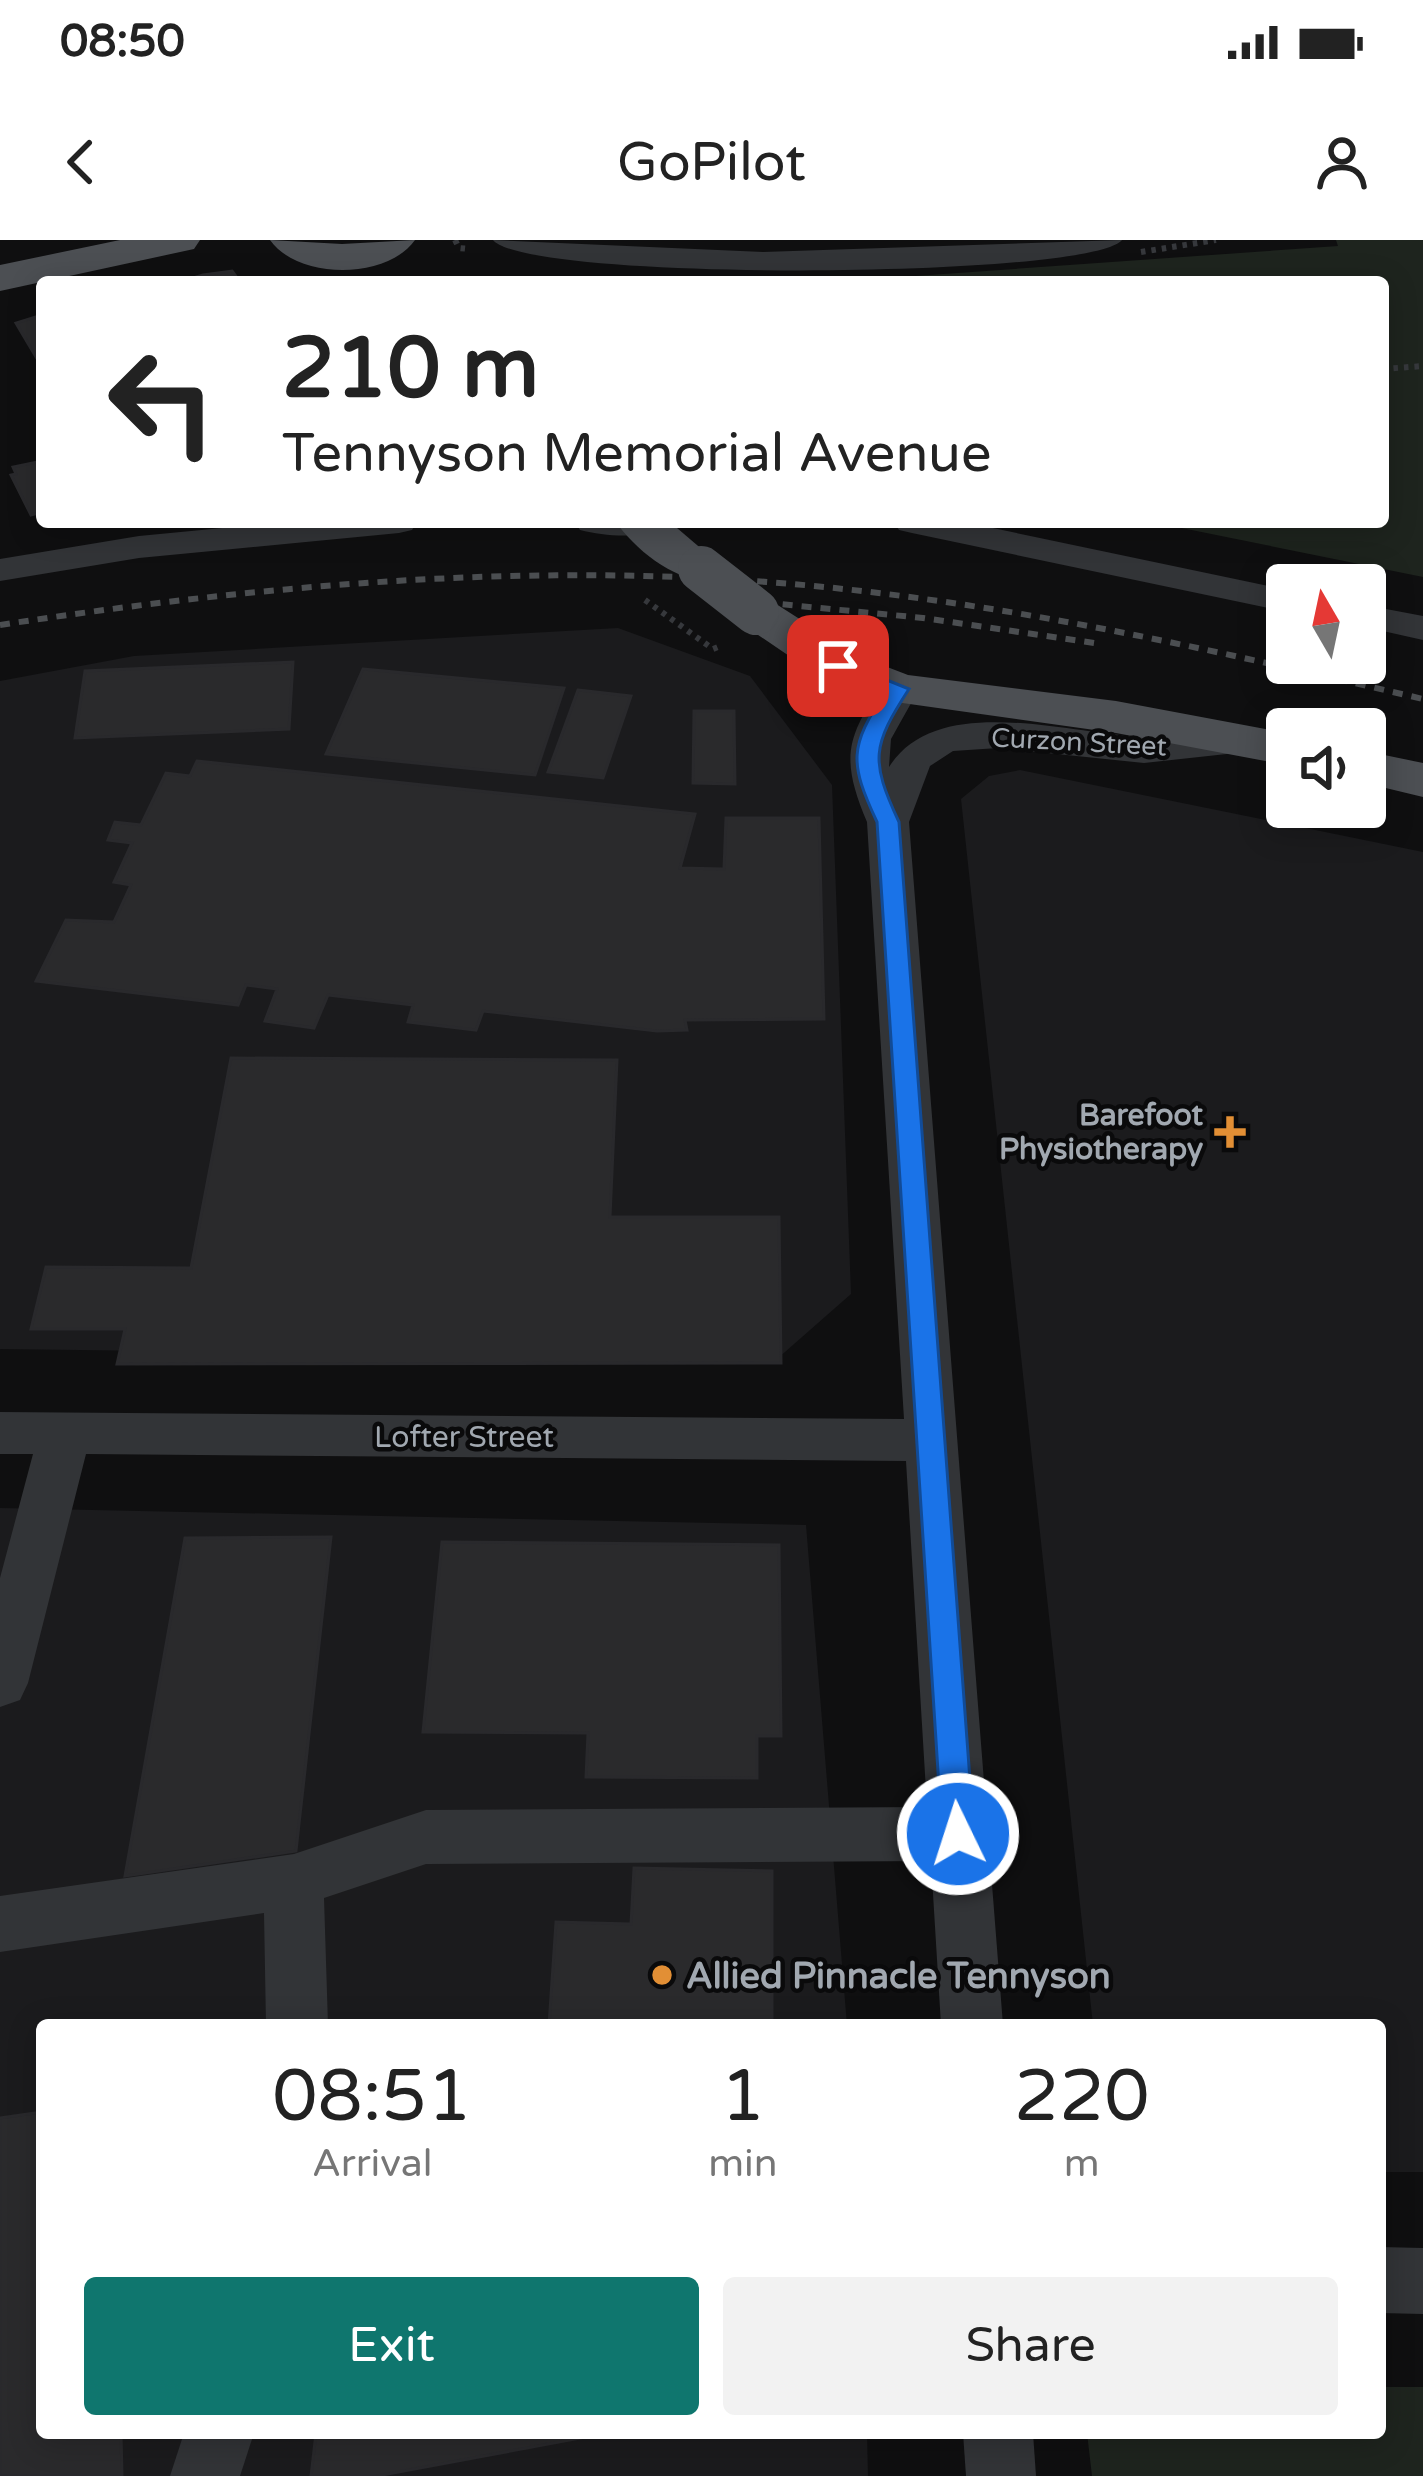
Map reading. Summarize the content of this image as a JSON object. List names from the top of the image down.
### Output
{
  "streets": {
    "street": ["Curzon Street", "Lofter Street"]
  },
  "crossings": [
    ["Curzon Street", "Lofter Street"]
  ],
  "places": {
    "health": ["Barefoot Physiotherapy"],
    "other": ["Allied Pinnacle Tennyson"]
  },
  "north": "top",
  "page": {
    "status": "08:50",
    "header": "GoPilot",
    "turn": ["210 m", "Tennyson Memorial Avenue"],
    "eta": [
      "08:51",
      "Arrival",
      "1",
      "min",
      "220",
      "m"
    ],
    "buttons": ["Exit", "Share"]
  }
}
